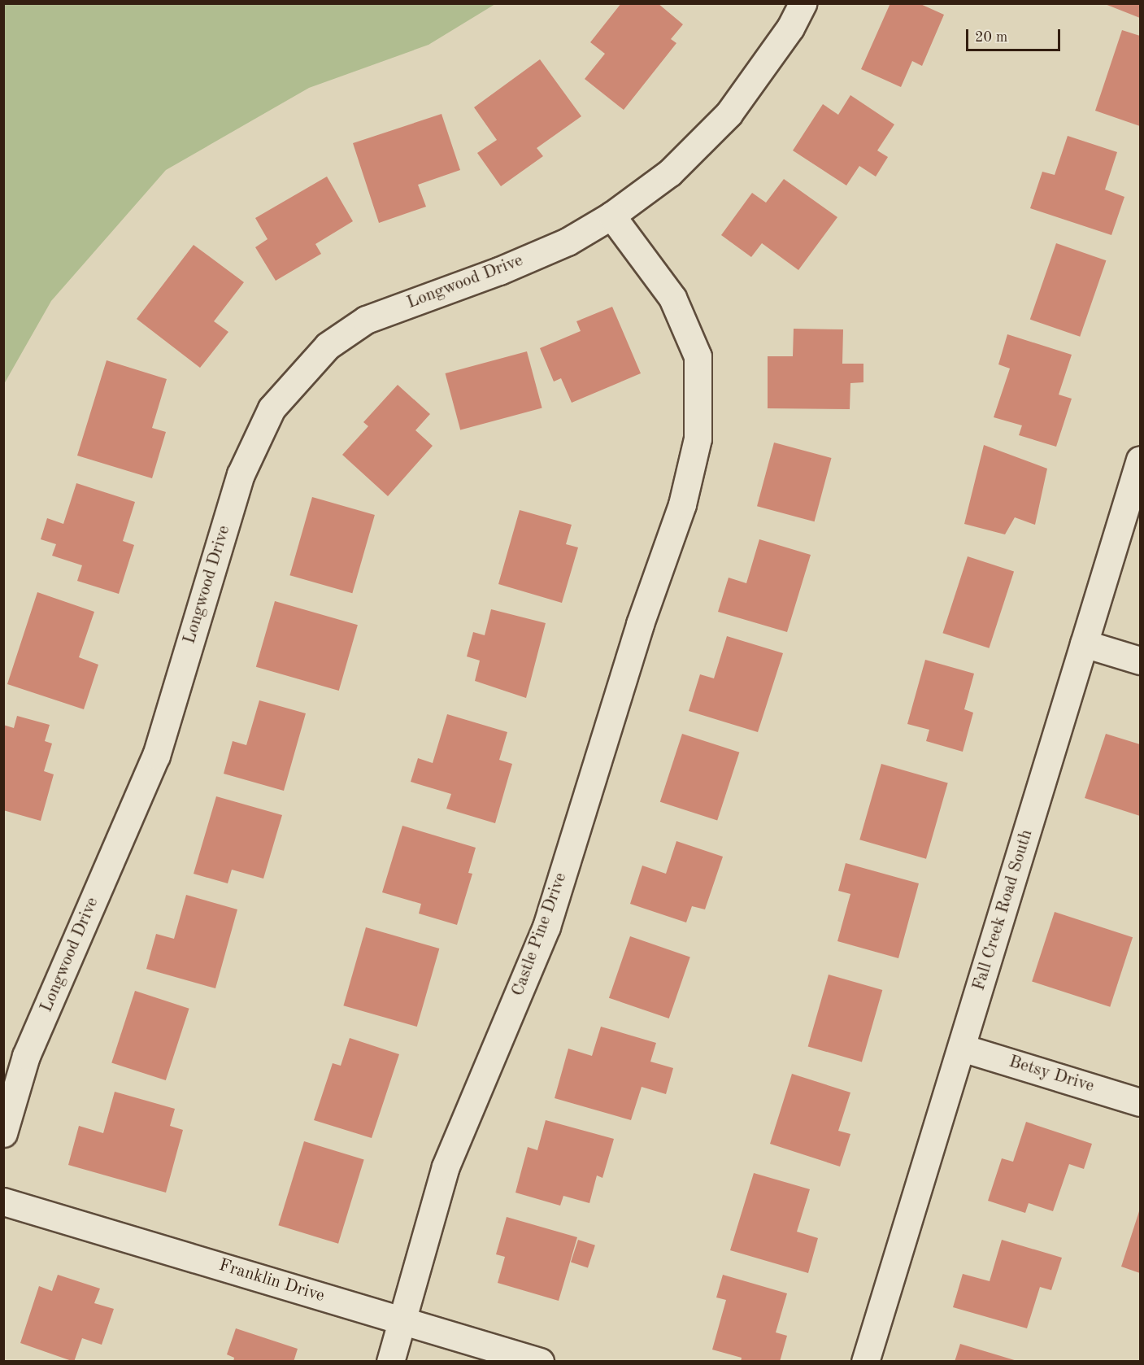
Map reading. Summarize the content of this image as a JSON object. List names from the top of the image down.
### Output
{
  "streets": {
    "street": [
      "Longwood Drive",
      "Fall Creek Road South",
      "Castle Pine Drive",
      "Betsy Drive",
      "Franklin Drive"
    ]
  },
  "crossings": [
    ["Longwood Drive", "Castle Pine Drive"],
    ["Fall Creek Road South", "Betsy Drive"],
    ["Castle Pine Drive", "Franklin Drive"]
  ],
  "scale_bar": "20 m"
}
